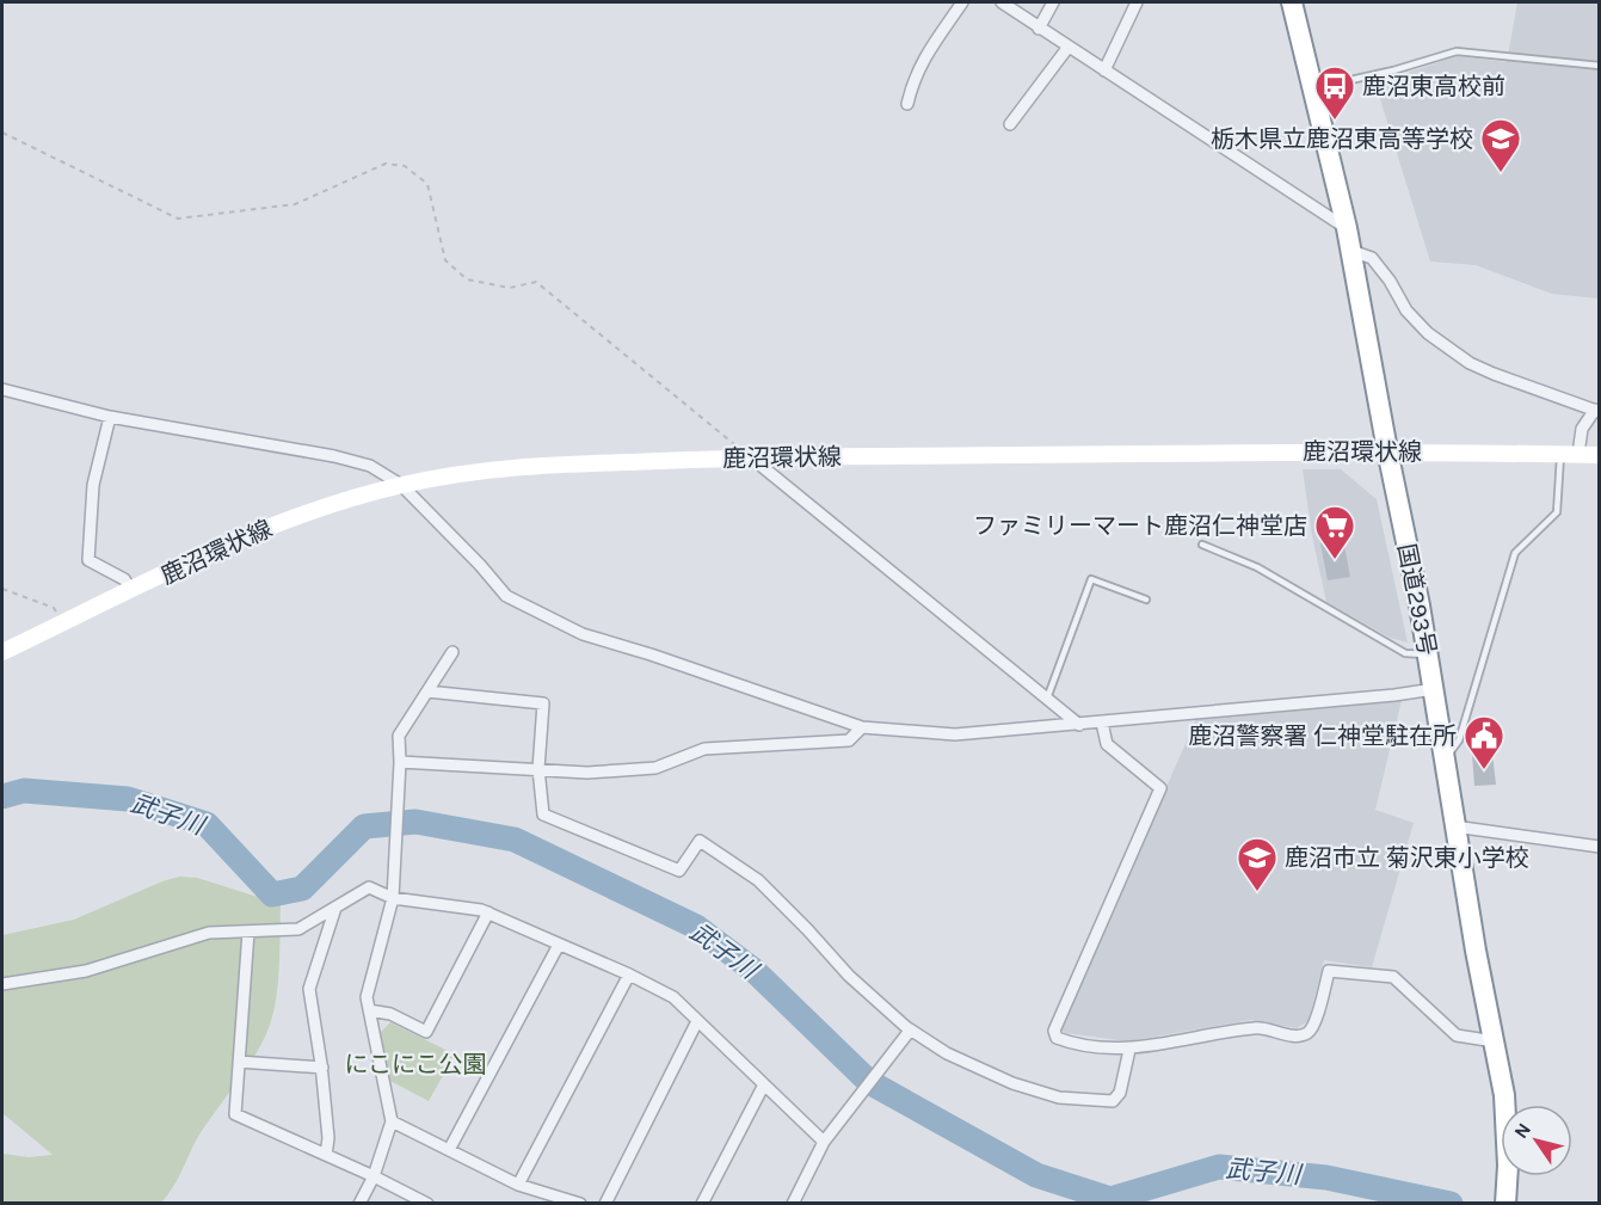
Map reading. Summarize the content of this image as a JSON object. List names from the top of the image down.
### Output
{
  "streets": {
    "highway": ["国道293号"],
    "main road": ["鹿沼環状線"]
  },
  "crossings": [
    ["鹿沼環状線", "国道293号"]
  ],
  "water": ["武子川"],
  "parks": ["にこにこ公園"],
  "places": {
    "bus stop": ["鹿沼東高校前"],
    "school or university": ["栃木県立鹿沼東高等学校", "鹿沼市立 菊沢東小学校"],
    "supermarket": ["ファミリーマート鹿沼仁神堂店"],
    "public building": ["鹿沼警察署 仁神堂駐在所"]
  },
  "north": "top left"
}
